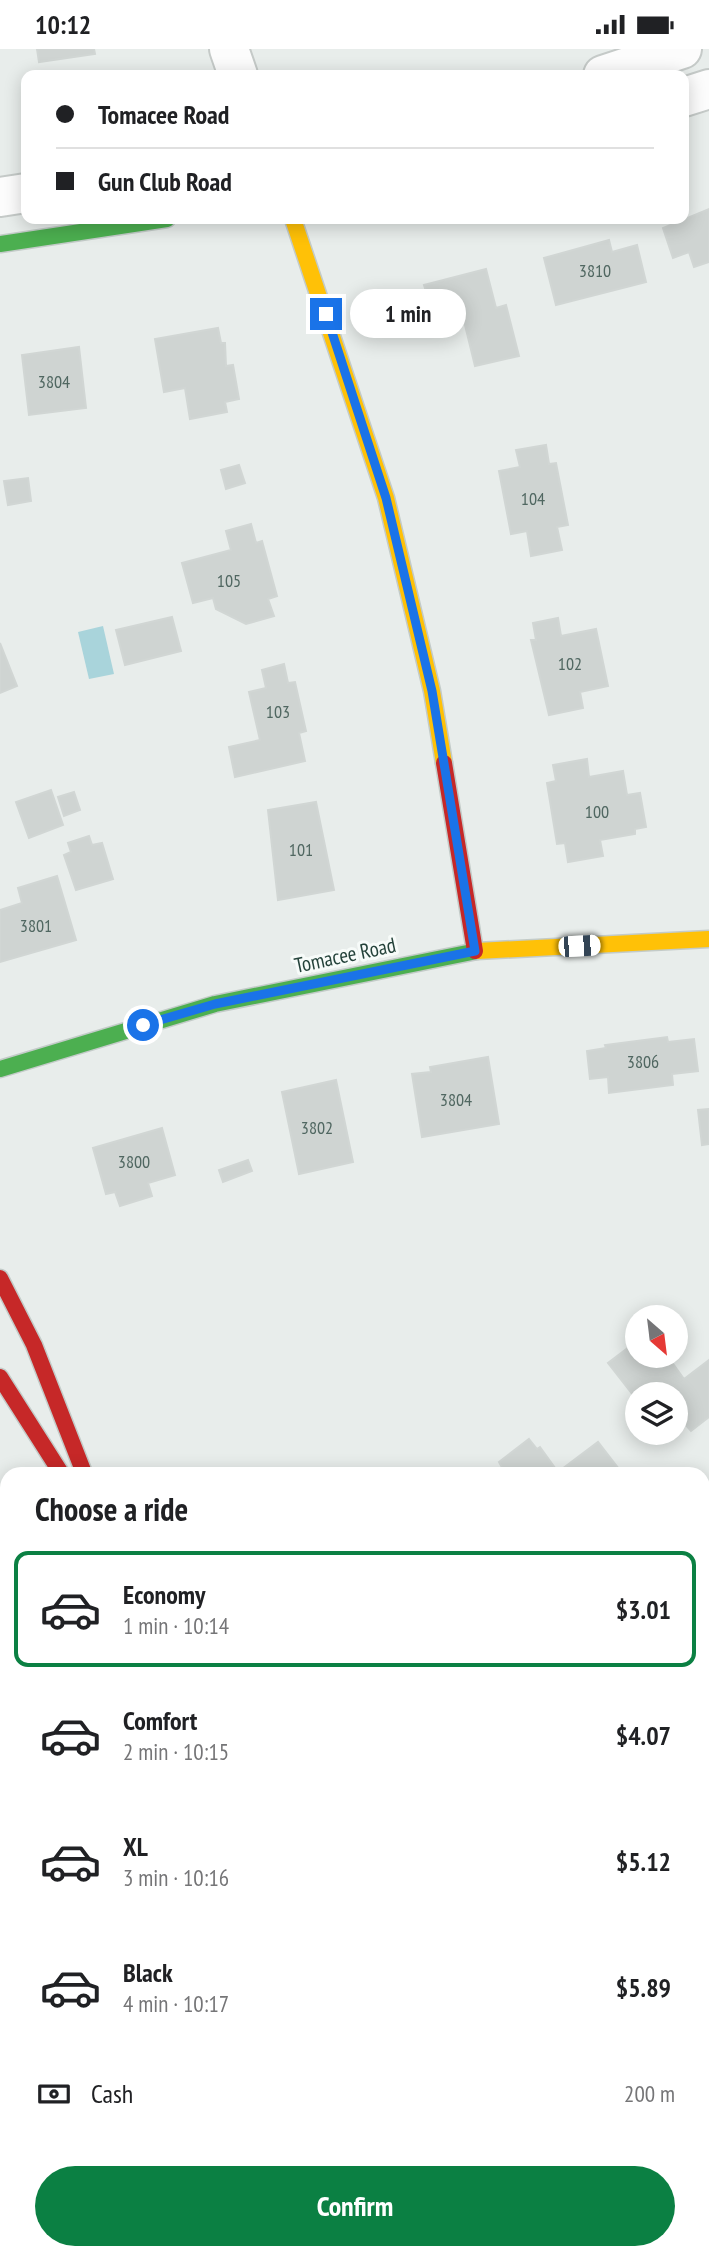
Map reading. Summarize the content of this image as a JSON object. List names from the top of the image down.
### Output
{
  "streets": {
    "main road": ["Tomacee Road"]
  },
  "house_numbers": [
    "3810",
    "3804",
    "104",
    "105",
    "102",
    "103",
    "100",
    "101",
    "3801",
    "3806",
    "3804",
    "3802",
    "3800"
  ],
  "north": "bottom right",
  "page": {
    "status": "10:12",
    "banner": ["Tomacee Road", "Gun Club Road"],
    "bubble": "1 min",
    "heading": "Choose a ride",
    "list": [
      {
        "name": "Economy",
        "note": "1 min · 10:14",
        "value": "$3.01"
      },
      {
        "name": "Comfort",
        "note": "2 min · 10:15",
        "value": "$4.07"
      },
      {
        "name": "XL",
        "note": "3 min · 10:16",
        "value": "$5.12"
      },
      {
        "name": "Black",
        "note": "4 min · 10:17",
        "value": "$5.89"
      }
    ],
    "pay": ["Cash", "200 m"],
    "buttons": "Confirm"
  }
}
